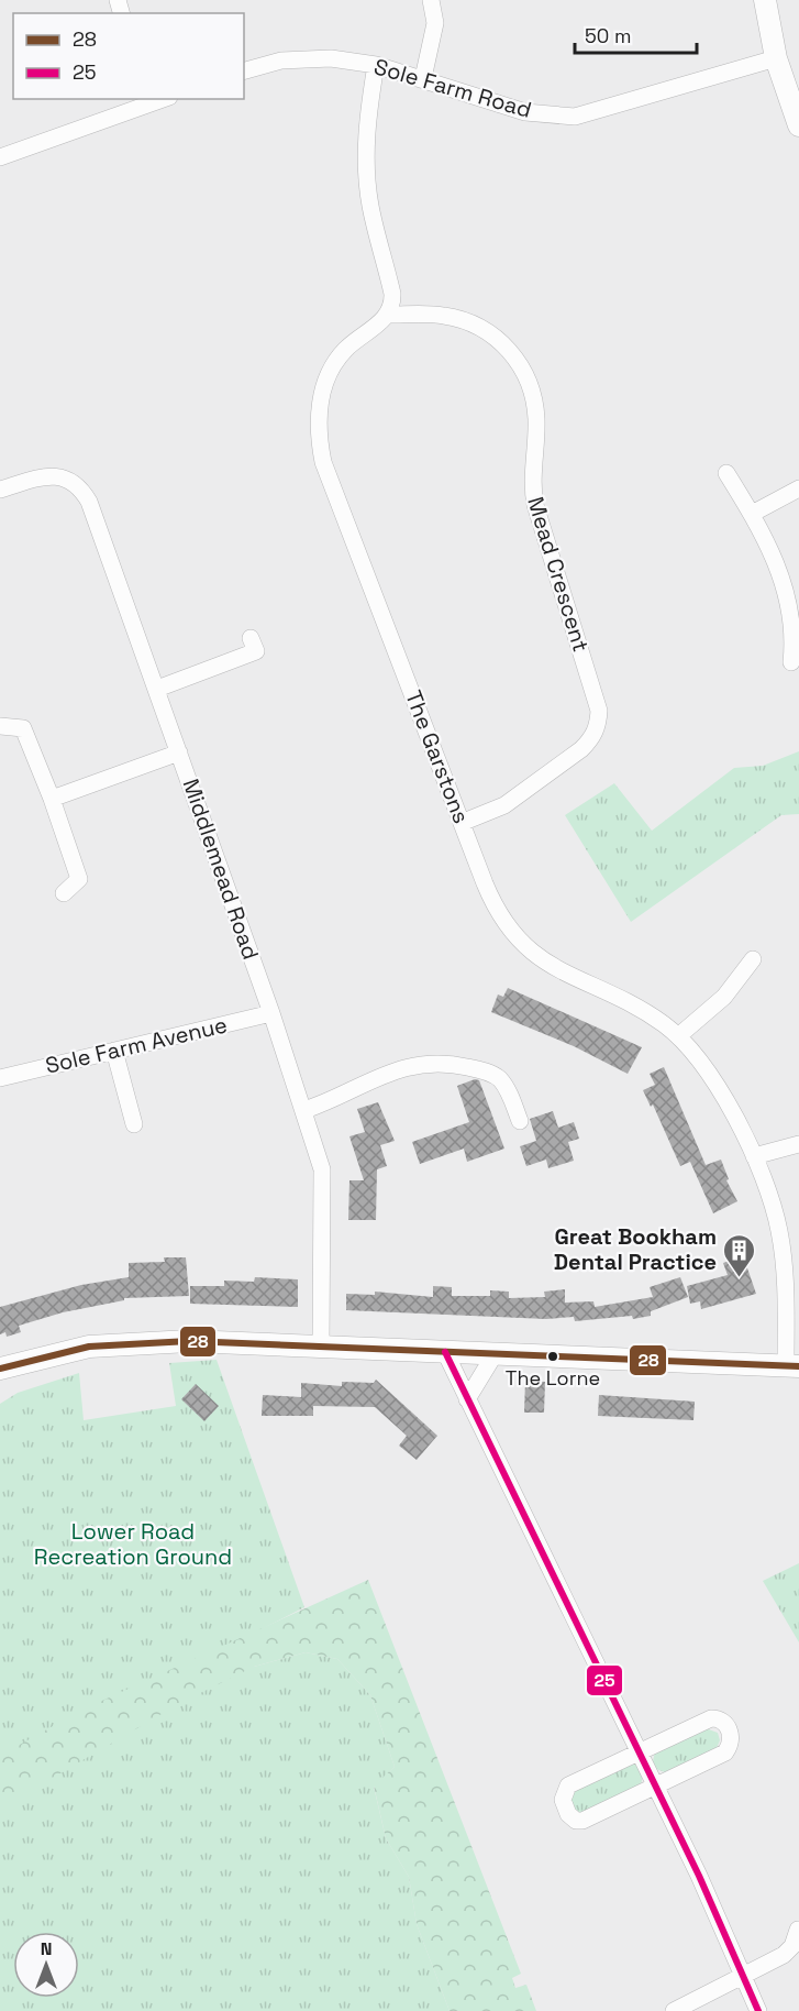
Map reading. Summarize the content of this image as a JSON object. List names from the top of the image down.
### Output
{
  "streets": {
    "street": [
      "Sole Farm Road",
      "Mead Crescent",
      "The Garstons",
      "Middlemead Road",
      "Sole Farm Avenue"
    ]
  },
  "crossings": [
    ["Mead Crescent", "The Garstons"],
    ["Middlemead Road", "Sole Farm Avenue"]
  ],
  "parks": ["Lower Road Recreation Ground"],
  "places": {
    "building": ["Great Bookham Dental Practice"],
    "other": ["The Lorne"]
  },
  "lines": ["transit line 28", "transit line 25"],
  "legend": ["28", "25"],
  "scale_bar": "50 m",
  "north": "top"
}
